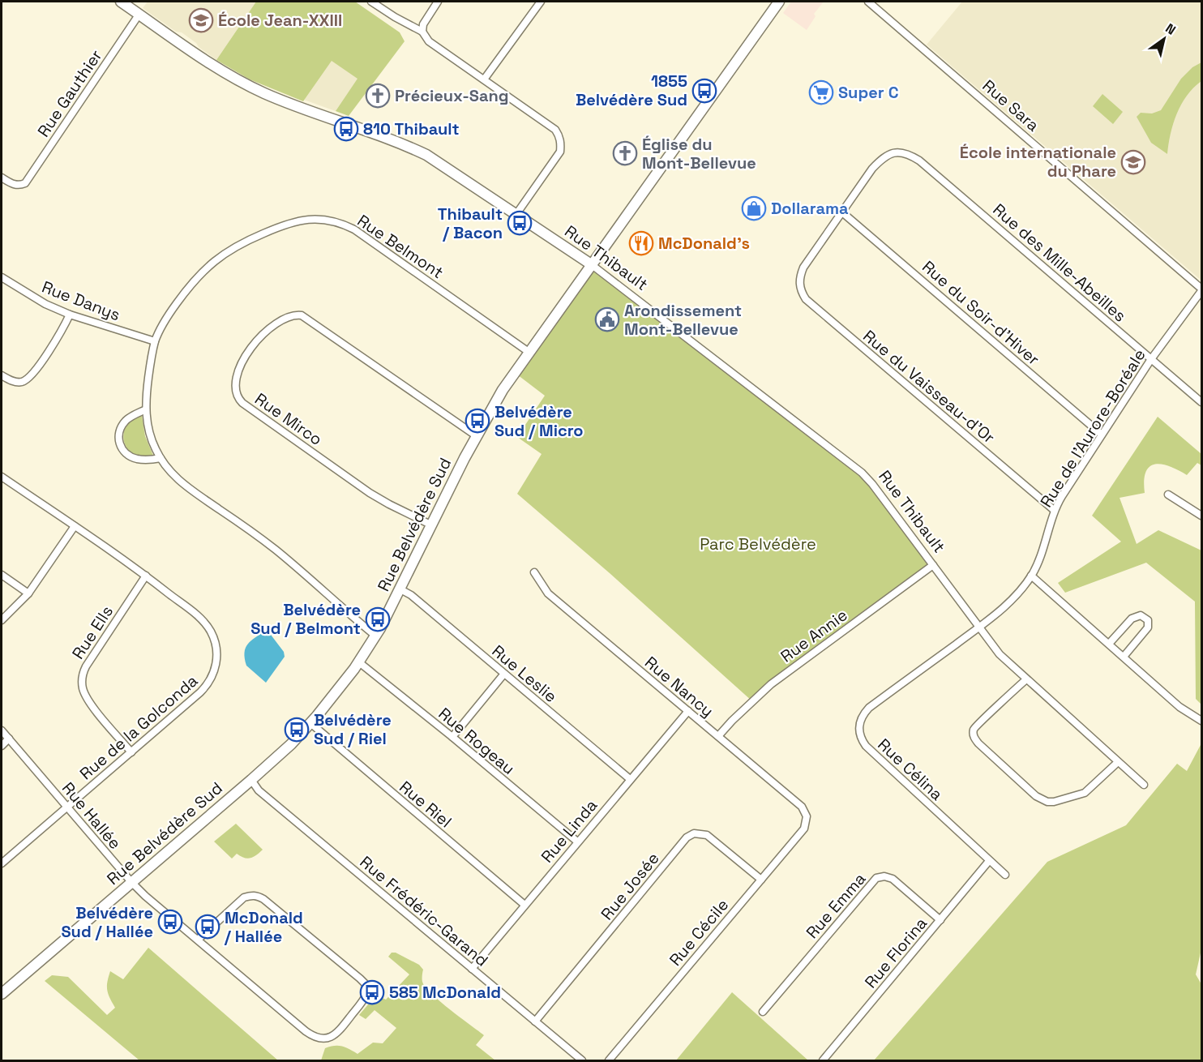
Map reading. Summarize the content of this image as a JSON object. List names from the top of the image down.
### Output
{
  "streets": {
    "street": [
      "Rue Gauthier",
      "Rue Sara",
      "Rue Belmont",
      "Rue Thibault",
      "Rue des Mille-Abeilles",
      "Rue Danys",
      "Rue du Soir-d'Hiver",
      "Rue du Vaisseau-d'Or",
      "Rue Mirco",
      "Rue de l'Aurore-Boréale",
      "Rue Belvédère Sud",
      "Rue Ells",
      "Rue Annie",
      "Rue Leslie",
      "Rue Nancy",
      "Rue de la Golconda",
      "Rue Rogeau",
      "Rue Célina",
      "Rue Riel",
      "Rue Hallée",
      "Rue Linda",
      "Rue Josée",
      "Rue Emma",
      "Rue Frédéric-Garand",
      "Rue Cécile",
      "Rue Florina"
    ]
  },
  "crossings": [
    ["Rue Gauthier", "Rue Thibault"],
    ["Rue Sara", "Rue de l'Aurore-Boréale"],
    ["Rue Belmont", "Rue Danys"],
    ["Rue Belmont", "Rue Belvédère Sud"],
    ["Rue Thibault", "Rue de l'Aurore-Boréale"],
    ["Rue Thibault", "Rue Belvédère Sud"],
    ["Rue Thibault", "Rue Annie"],
    ["Rue Thibault", "Rue Célina"],
    ["Rue des Mille-Abeilles", "Rue du Soir-d'Hiver"],
    ["Rue des Mille-Abeilles", "Rue du Vaisseau-d'Or"],
    ["Rue des Mille-Abeilles", "Rue de l'Aurore-Boréale"],
    ["Rue du Soir-d'Hiver", "Rue du Vaisseau-d'Or"],
    ["Rue du Soir-d'Hiver", "Rue de l'Aurore-Boréale"],
    ["Rue du Vaisseau-d'Or", "Rue de l'Aurore-Boréale"],
    ["Rue Mirco", "Rue Belvédère Sud"],
    ["Rue de l'Aurore-Boréale", "Rue Célina"],
    ["Rue Belvédère Sud", "Rue Leslie"],
    ["Rue Belvédère Sud", "Rue Rogeau"],
    ["Rue Belvédère Sud", "Rue Riel"],
    ["Rue Belvédère Sud", "Rue Hallée"],
    ["Rue Belvédère Sud", "Rue Frédéric-Garand"],
    ["Rue Ells", "Rue de la Golconda"],
    ["Rue Annie", "Rue Nancy"],
    ["Rue Leslie", "Rue Linda"],
    ["Rue Nancy", "Rue Linda"],
    ["Rue Nancy", "Rue Cécile"],
    ["Rue de la Golconda", "Rue Hallée"],
    ["Rue Rogeau", "Rue Linda"],
    ["Rue Célina", "Rue Florina"],
    ["Rue Riel", "Rue Linda"],
    ["Rue Linda", "Rue Frédéric-Garand"],
    ["Rue Josée", "Rue Frédéric-Garand"],
    ["Rue Josée", "Rue Cécile"],
    ["Rue Emma", "Rue Florina"]
  ],
  "parks": ["Parc Belvédère"],
  "places": {
    "school or university": ["École Jean-XXIII", "École internationale du Phare"],
    "bus stop": [
      "1855 Belvédère Sud",
      "810 Thibault",
      "Thibault / Bacon",
      "Belvédère Sud / Micro",
      "Belvédère Sud / Belmont",
      "Belvédère Sud / Riel",
      "Belvédère Sud / Hallée",
      "McDonald / Hallée",
      "585 McDonald"
    ],
    "supermarket": ["Super C"],
    "church": ["Précieux-Sang", "Église du Mont-Bellevue"],
    "shop": ["Dollarama"],
    "restaurant": ["McDonald's"],
    "public building": ["Arondissement Mont-Bellevue"]
  },
  "north": "top right"
}
